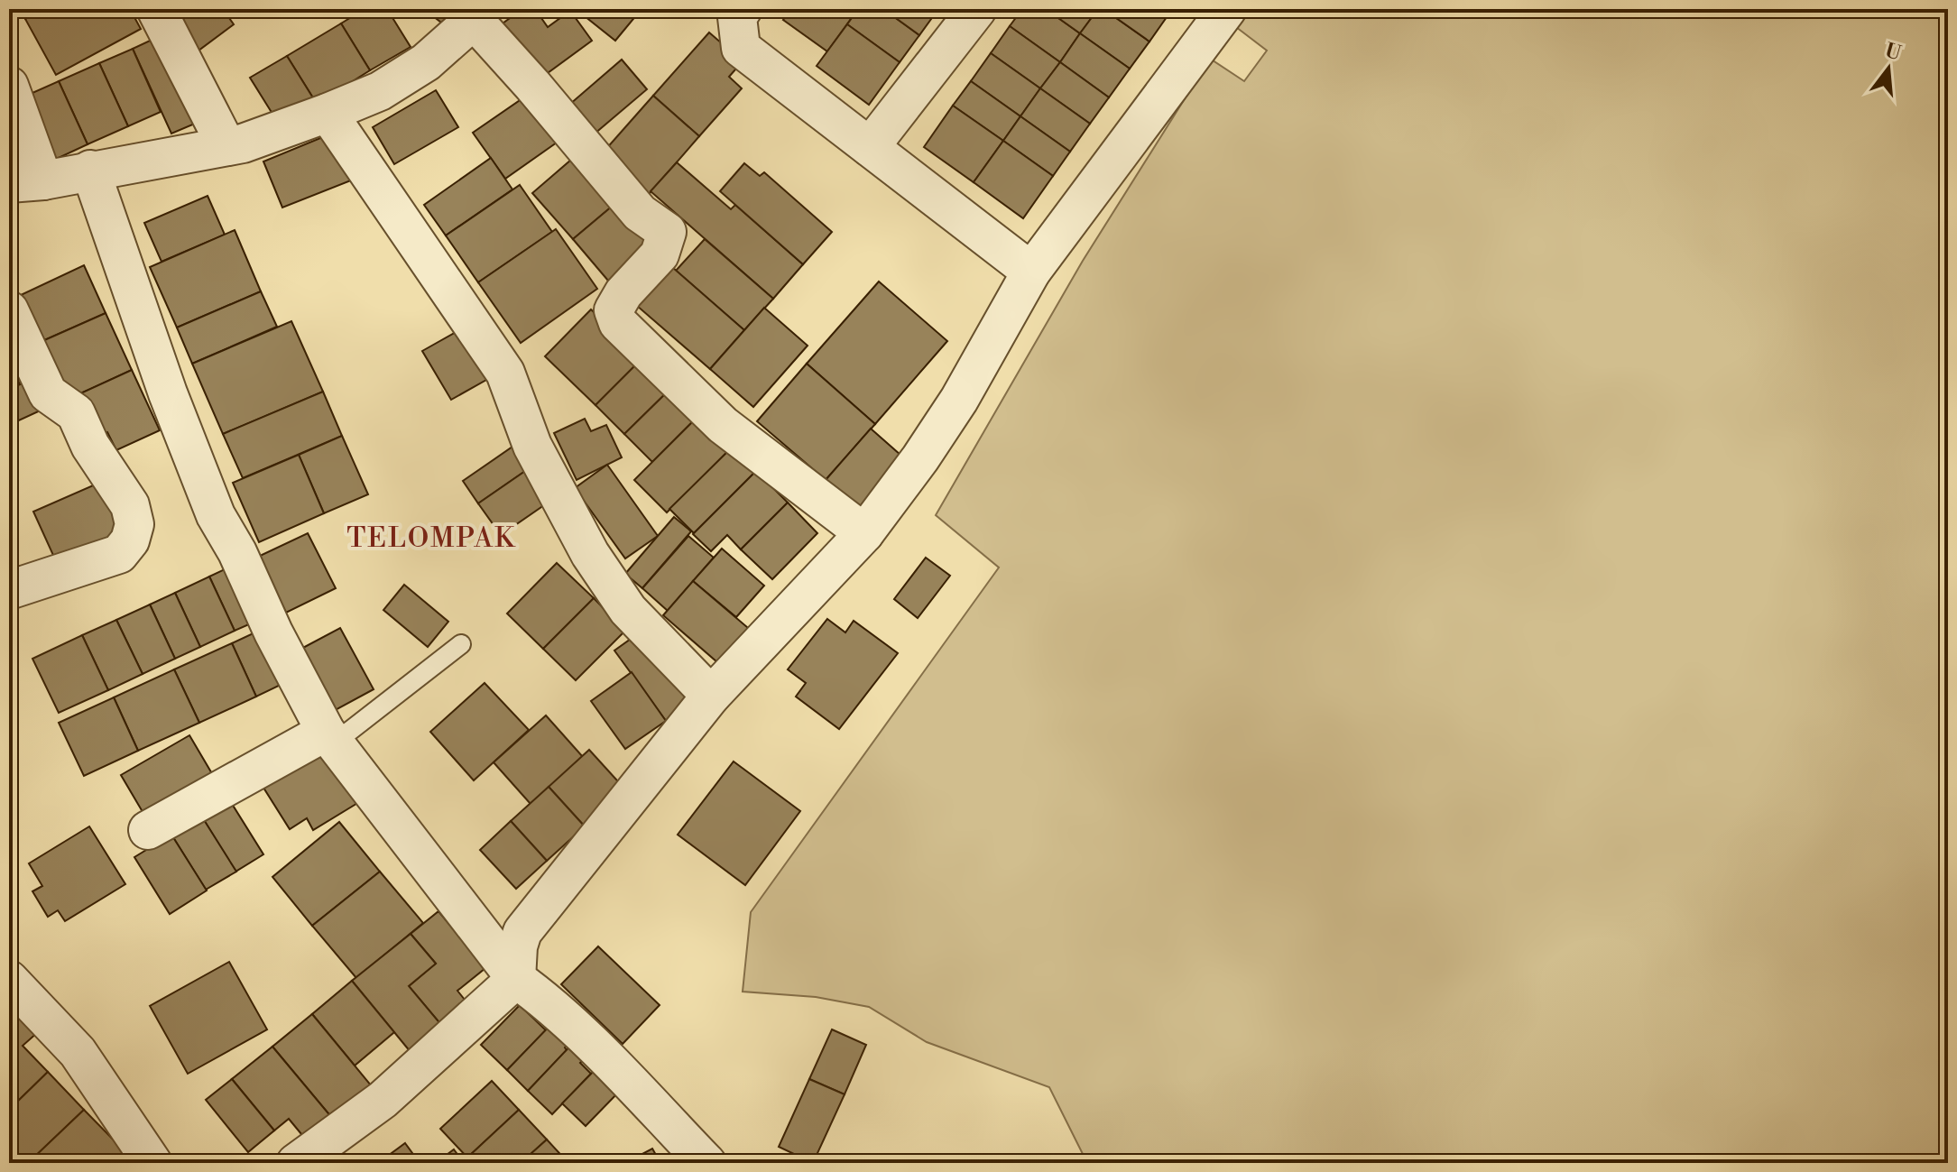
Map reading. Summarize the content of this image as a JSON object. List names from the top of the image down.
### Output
{
  "districts": ["TELOMPAK"],
  "north": "top"
}
